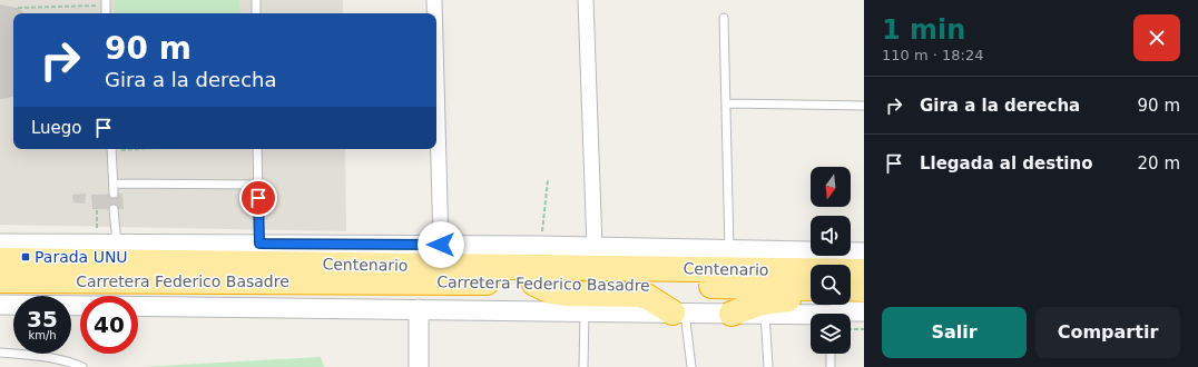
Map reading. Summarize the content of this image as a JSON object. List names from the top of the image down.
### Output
{
  "streets": {
    "highway": ["Centenario", "Carretera Federico Basadre"]
  },
  "places": {
    "transit": ["Parada UNU"]
  },
  "north": "bottom",
  "page": {
    "heading": ["1 min", "110 m · 18:24"],
    "turn": ["90 m", "Gira a la derecha"],
    "list": [
      {
        "name": "Gira a la derecha",
        "value": "90 m"
      },
      {
        "name": "Llegada al destino",
        "value": "20 m"
      }
    ],
    "then": "Luego",
    "speed": "35 km/h",
    "limit": "40",
    "buttons": ["Salir", "Compartir"]
  }
}
